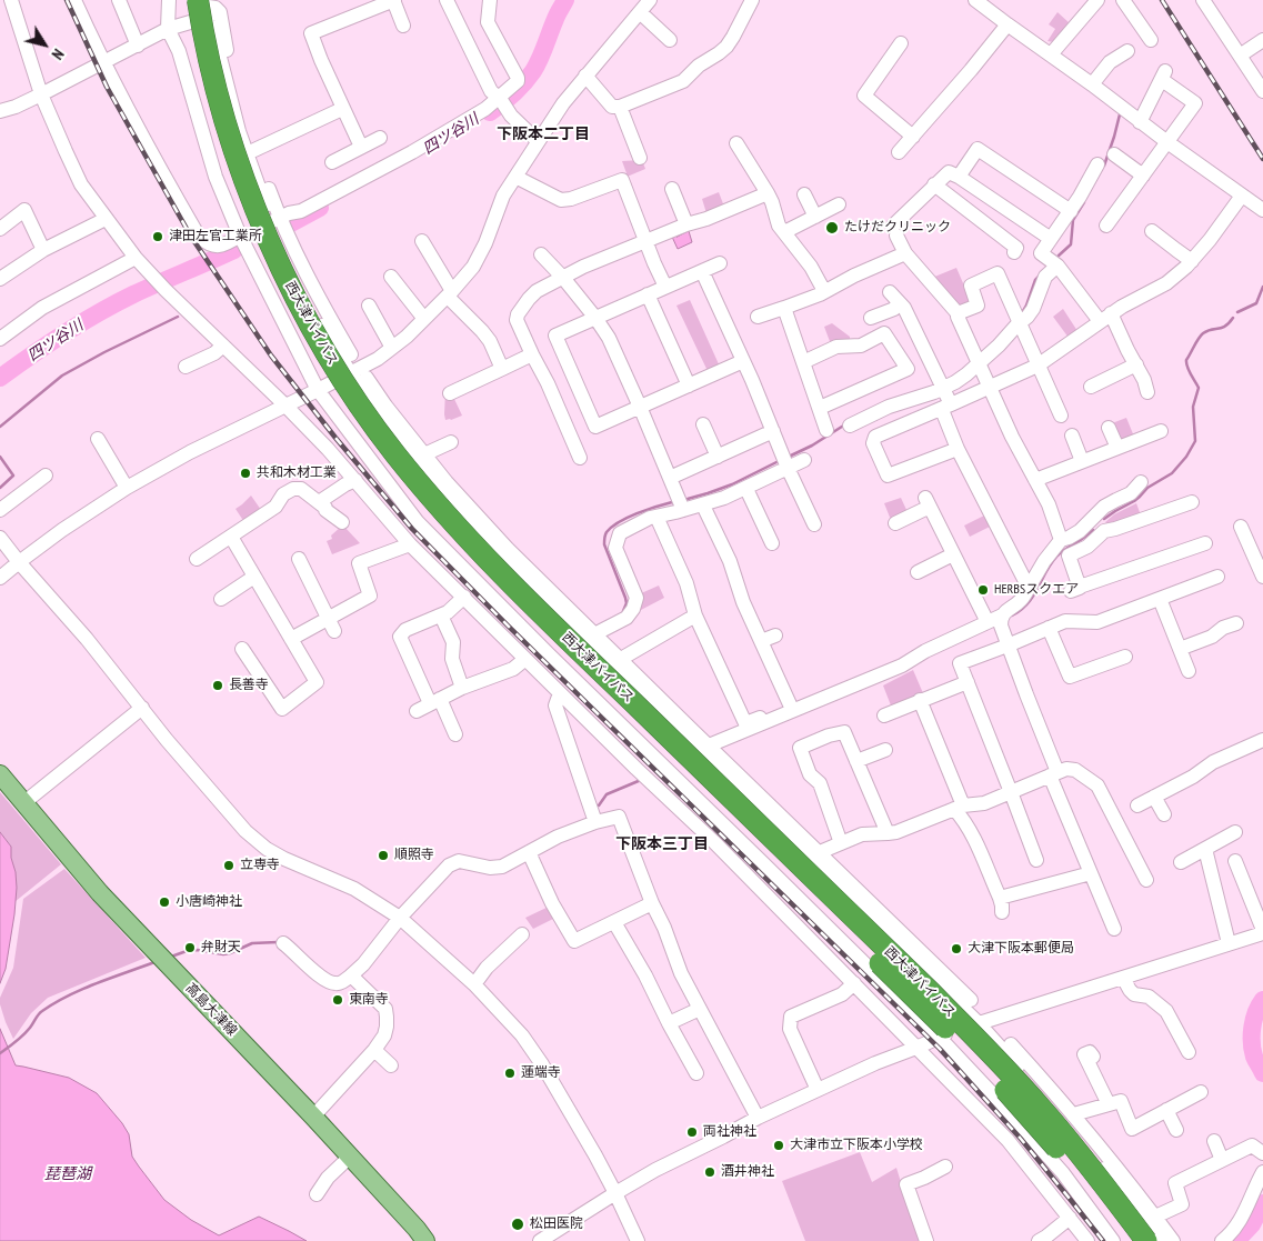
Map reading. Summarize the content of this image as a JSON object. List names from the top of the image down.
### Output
{
  "streets": {
    "highway": ["西大津バイパス"],
    "main road": ["高島大津線"]
  },
  "districts": ["下阪本二丁目", "下阪本三丁目"],
  "water": ["四ツ谷川", "琵琶湖"],
  "places": [
    "たけだクリニック",
    "津田左官工業所",
    "共和木材工業",
    "HERBSスクエア",
    "長善寺",
    "順照寺",
    "立専寺",
    "小唐崎神社",
    "弁財天",
    "大津下阪本郵便局",
    "東南寺",
    "蓮端寺",
    "両社神社",
    "大津市立下阪本小学校",
    "酒井神社",
    "松田医院"
  ],
  "north": "bottom right"
}
